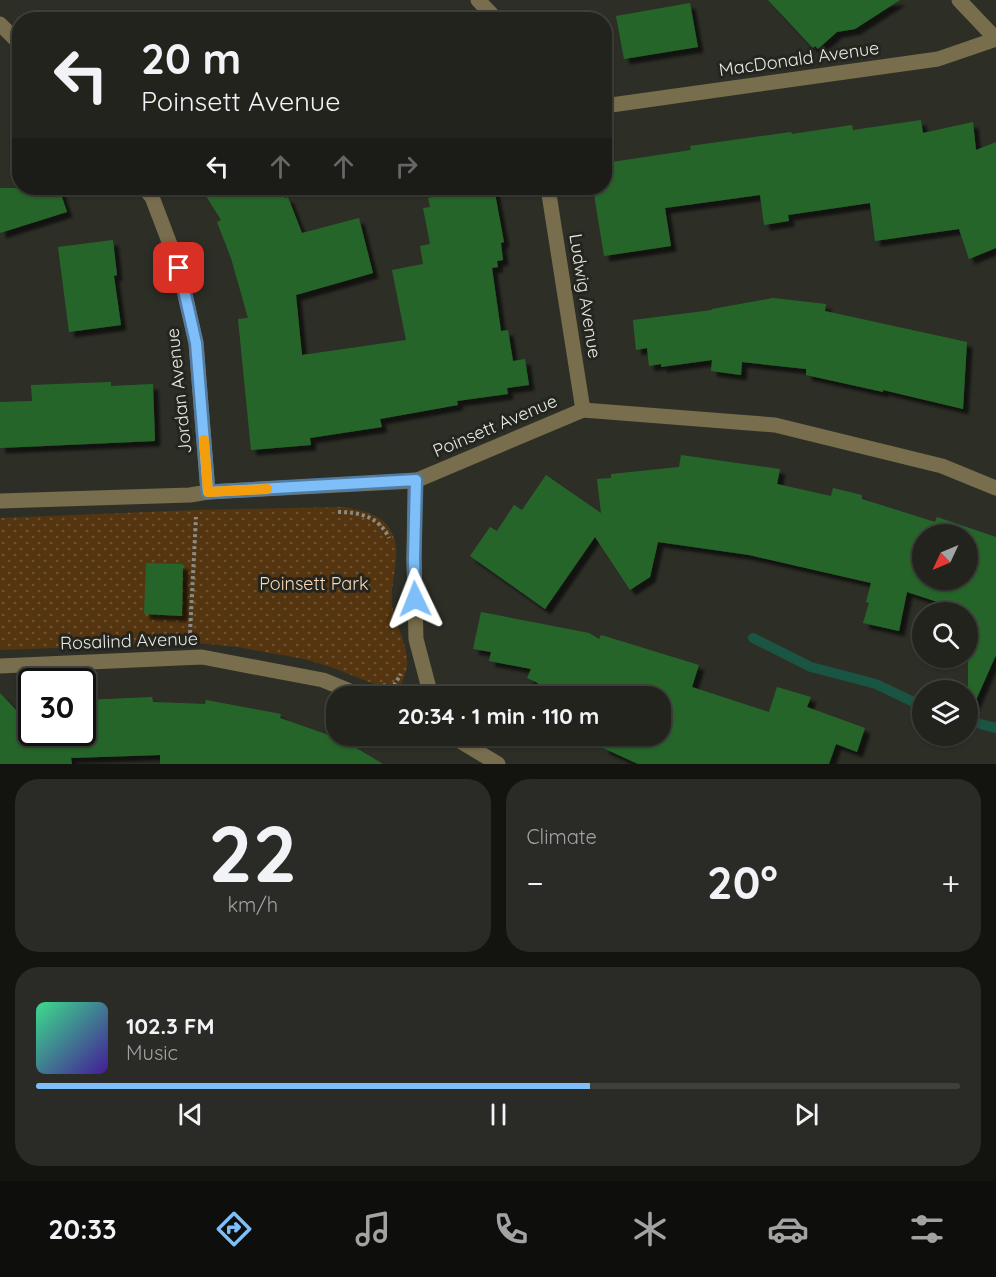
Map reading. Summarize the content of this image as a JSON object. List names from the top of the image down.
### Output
{
  "streets": {
    "street": [
      "MacDonald Avenue",
      "Ludwig Avenue",
      "Jordan Avenue",
      "Poinsett Avenue",
      "Rosalind Avenue"
    ]
  },
  "crossings": [
    ["Ludwig Avenue", "Poinsett Avenue"],
    ["Jordan Avenue", "Poinsett Avenue"]
  ],
  "parks": ["Poinsett Park"],
  "north": "bottom left",
  "page": {
    "turn": ["20 m", "Poinsett Avenue"],
    "limit": "30",
    "trip": "20:34 · 1 min · 110 m",
    "tile": [
      ["22", "km/h"],
      "Climate"
    ],
    "heat": ["−", "20°", "+"],
    "song": ["102.3 FM", "Music"],
    "tabs": "20:33"
  }
}
